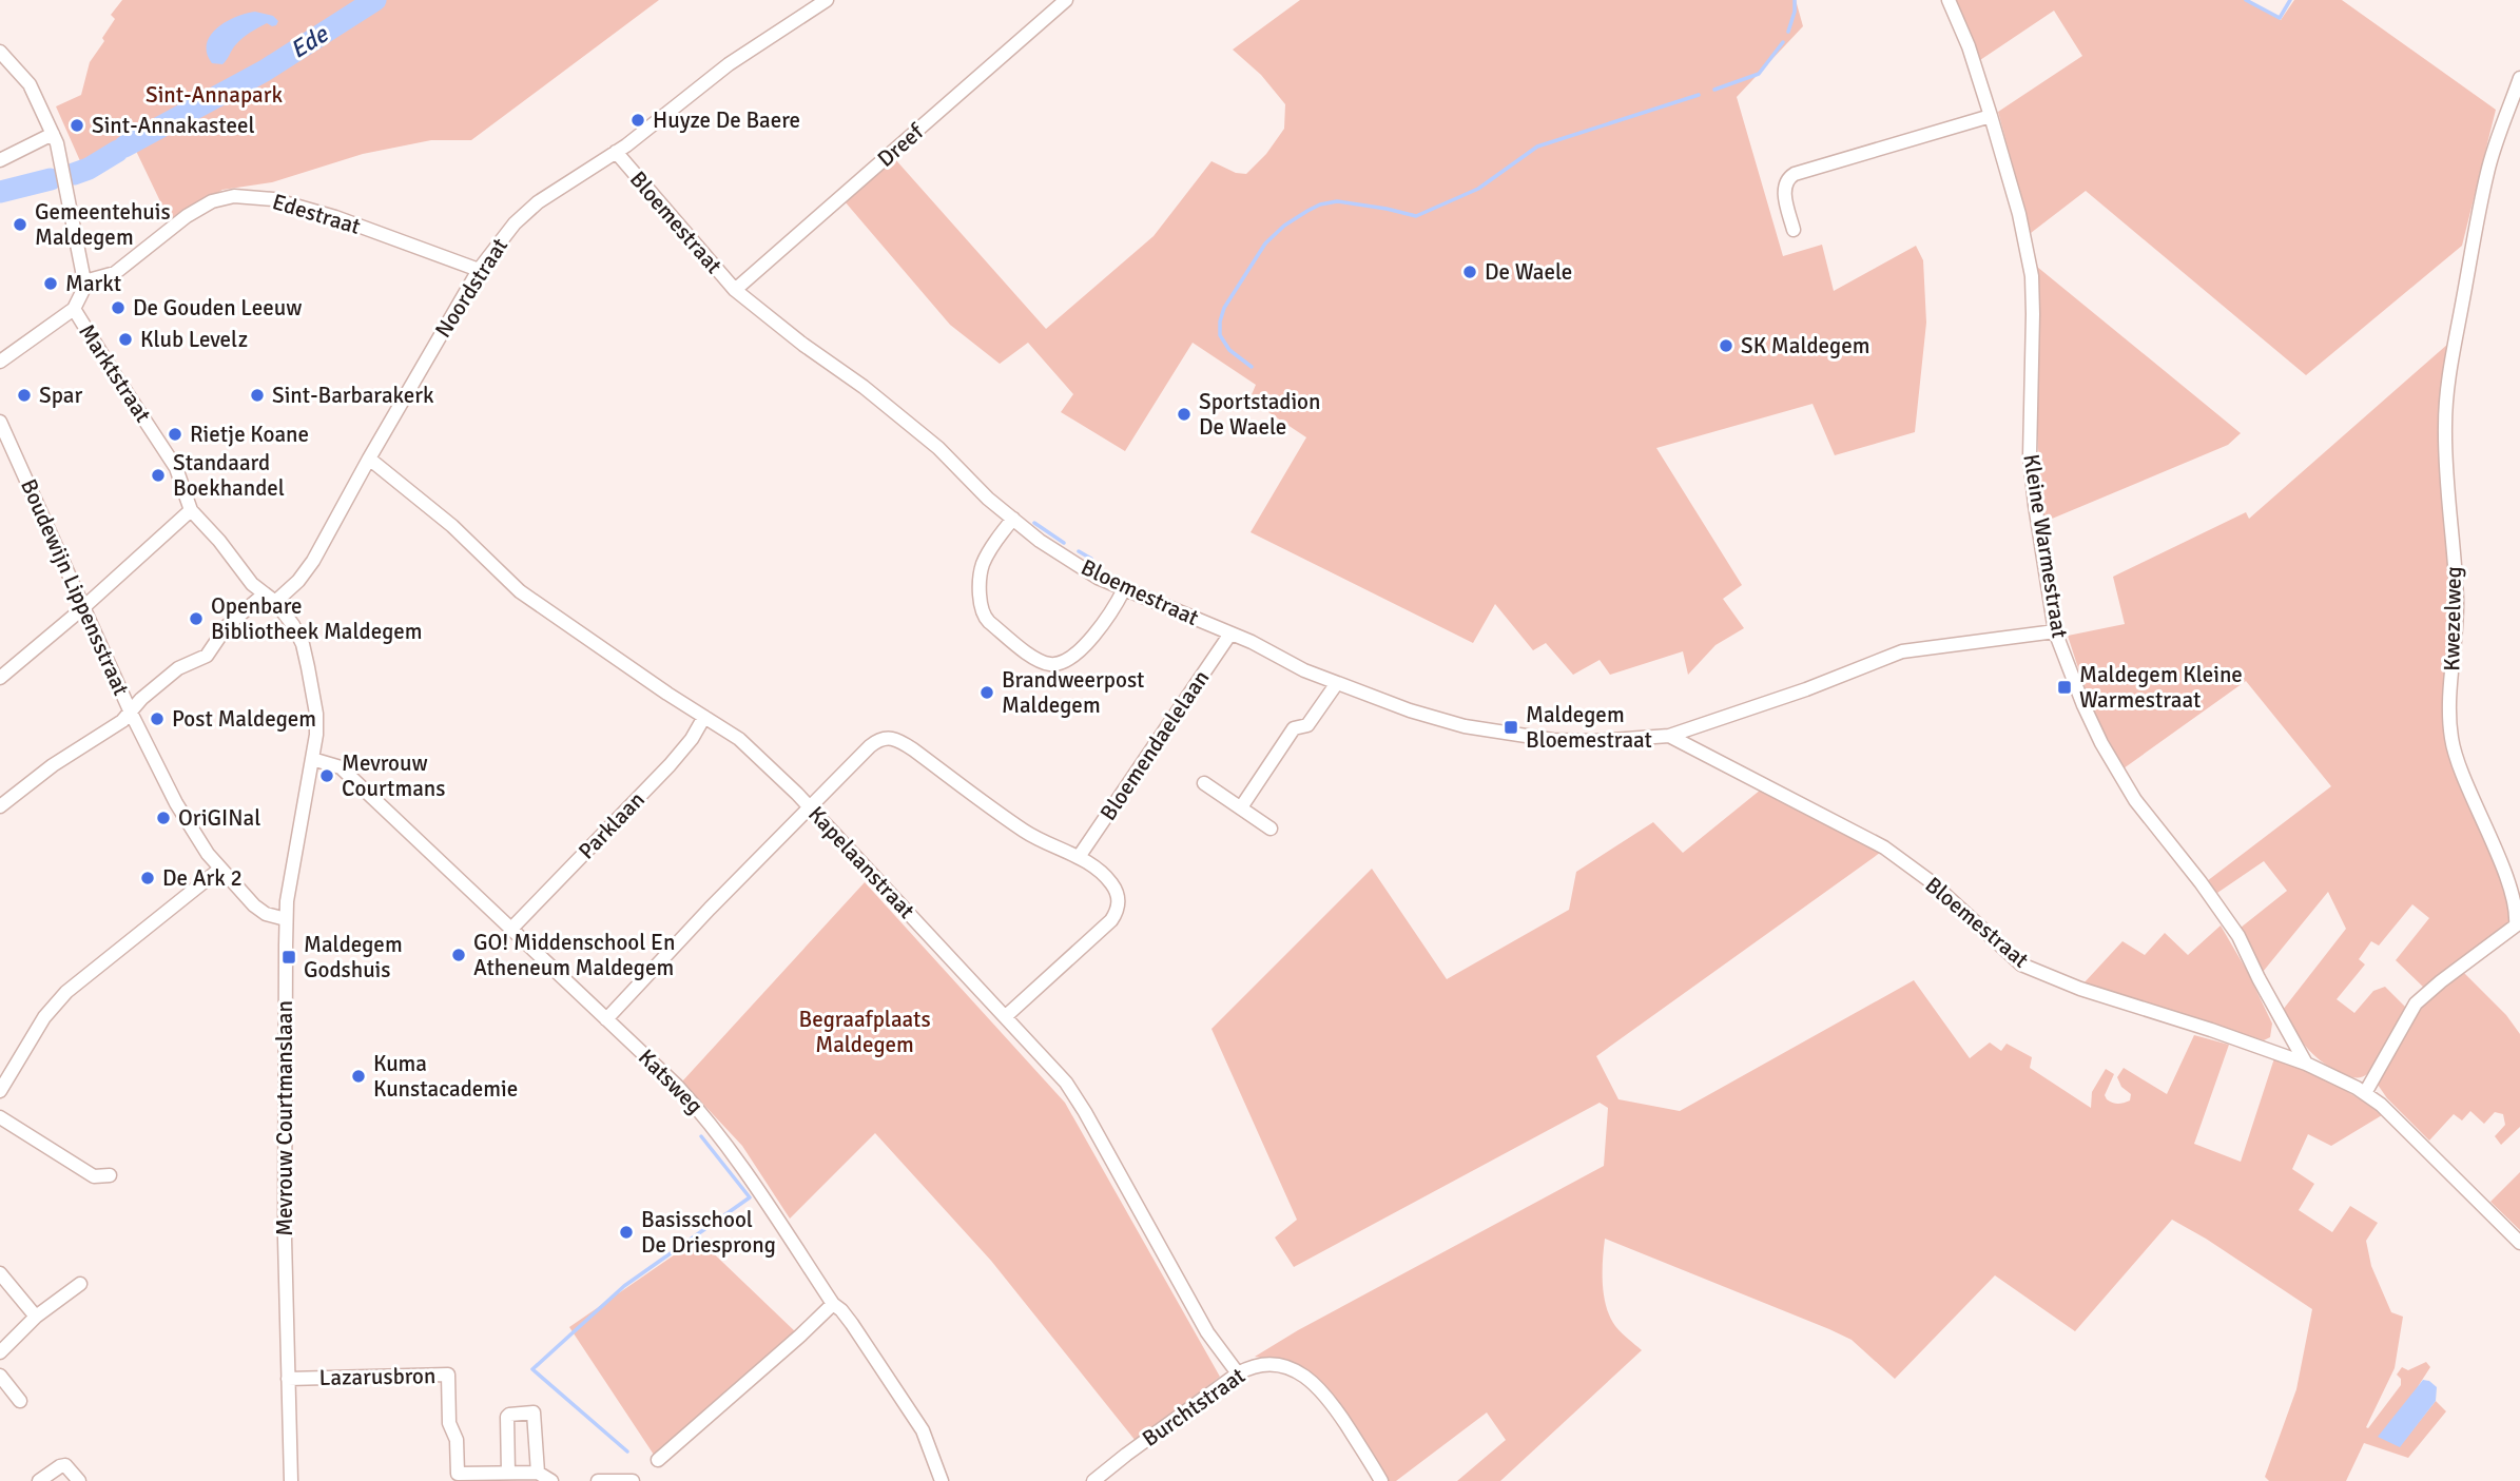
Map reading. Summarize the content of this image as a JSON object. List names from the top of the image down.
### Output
{
  "streets": {
    "street": [
      "Dreef",
      "Edestraat",
      "Bloemestraat",
      "Noordstraat",
      "Marktstraat",
      "Kleine Warmestraat",
      "Boudewijn Lippensstraat",
      "Kwezelweg",
      "Bloemendaelelaan",
      "Parklaan",
      "Kapelaanstraat",
      "Katsweg",
      "Mevrouw Courtmanslaan",
      "Lazarusbron",
      "Burchtstraat"
    ]
  },
  "crossings": [
    ["Dreef", "Bloemestraat"],
    ["Edestraat", "Noordstraat"],
    ["Edestraat", "Marktstraat"],
    ["Bloemestraat", "Noordstraat"],
    ["Bloemestraat", "Kleine Warmestraat"],
    ["Bloemestraat", "Bloemendaelelaan"],
    ["Noordstraat", "Marktstraat"],
    ["Noordstraat", "Boudewijn Lippensstraat"],
    ["Noordstraat", "Kapelaanstraat"],
    ["Marktstraat", "Katsweg"],
    ["Marktstraat", "Mevrouw Courtmanslaan"],
    ["Boudewijn Lippensstraat", "Mevrouw Courtmanslaan"],
    ["Parklaan", "Kapelaanstraat"],
    ["Parklaan", "Katsweg"],
    ["Kapelaanstraat", "Burchtstraat"],
    ["Katsweg", "Mevrouw Courtmanslaan"],
    ["Mevrouw Courtmanslaan", "Lazarusbron"]
  ],
  "water": ["Ede"],
  "parks": ["Sint-Annapark", "Begraafplaats Maldegem"],
  "places": {
    "other": [
      "Huyze De Baere",
      "Sint-Annakasteel",
      "Gemeentehuis Maldegem",
      "De Waele",
      "Markt",
      "De Gouden Leeuw",
      "Klub Levelz",
      "SK Maldegem",
      "Spar",
      "Sint-Barbarakerk",
      "Sportstadion De Waele",
      "Rietje Koane",
      "Standaard Boekhandel",
      "Openbare Bibliotheek Maldegem",
      "Brandweerpost Maldegem",
      "Post Maldegem",
      "Mevrouw Courtmans",
      "OriGINal",
      "De Ark 2",
      "GO! Middenschool En Atheneum Maldegem",
      "Kuma Kunstacademie",
      "Basisschool De Driesprong"
    ],
    "transit": ["Maldegem Kleine Warmestraat", "Maldegem Bloemestraat", "Maldegem Godshuis"]
  }
}
